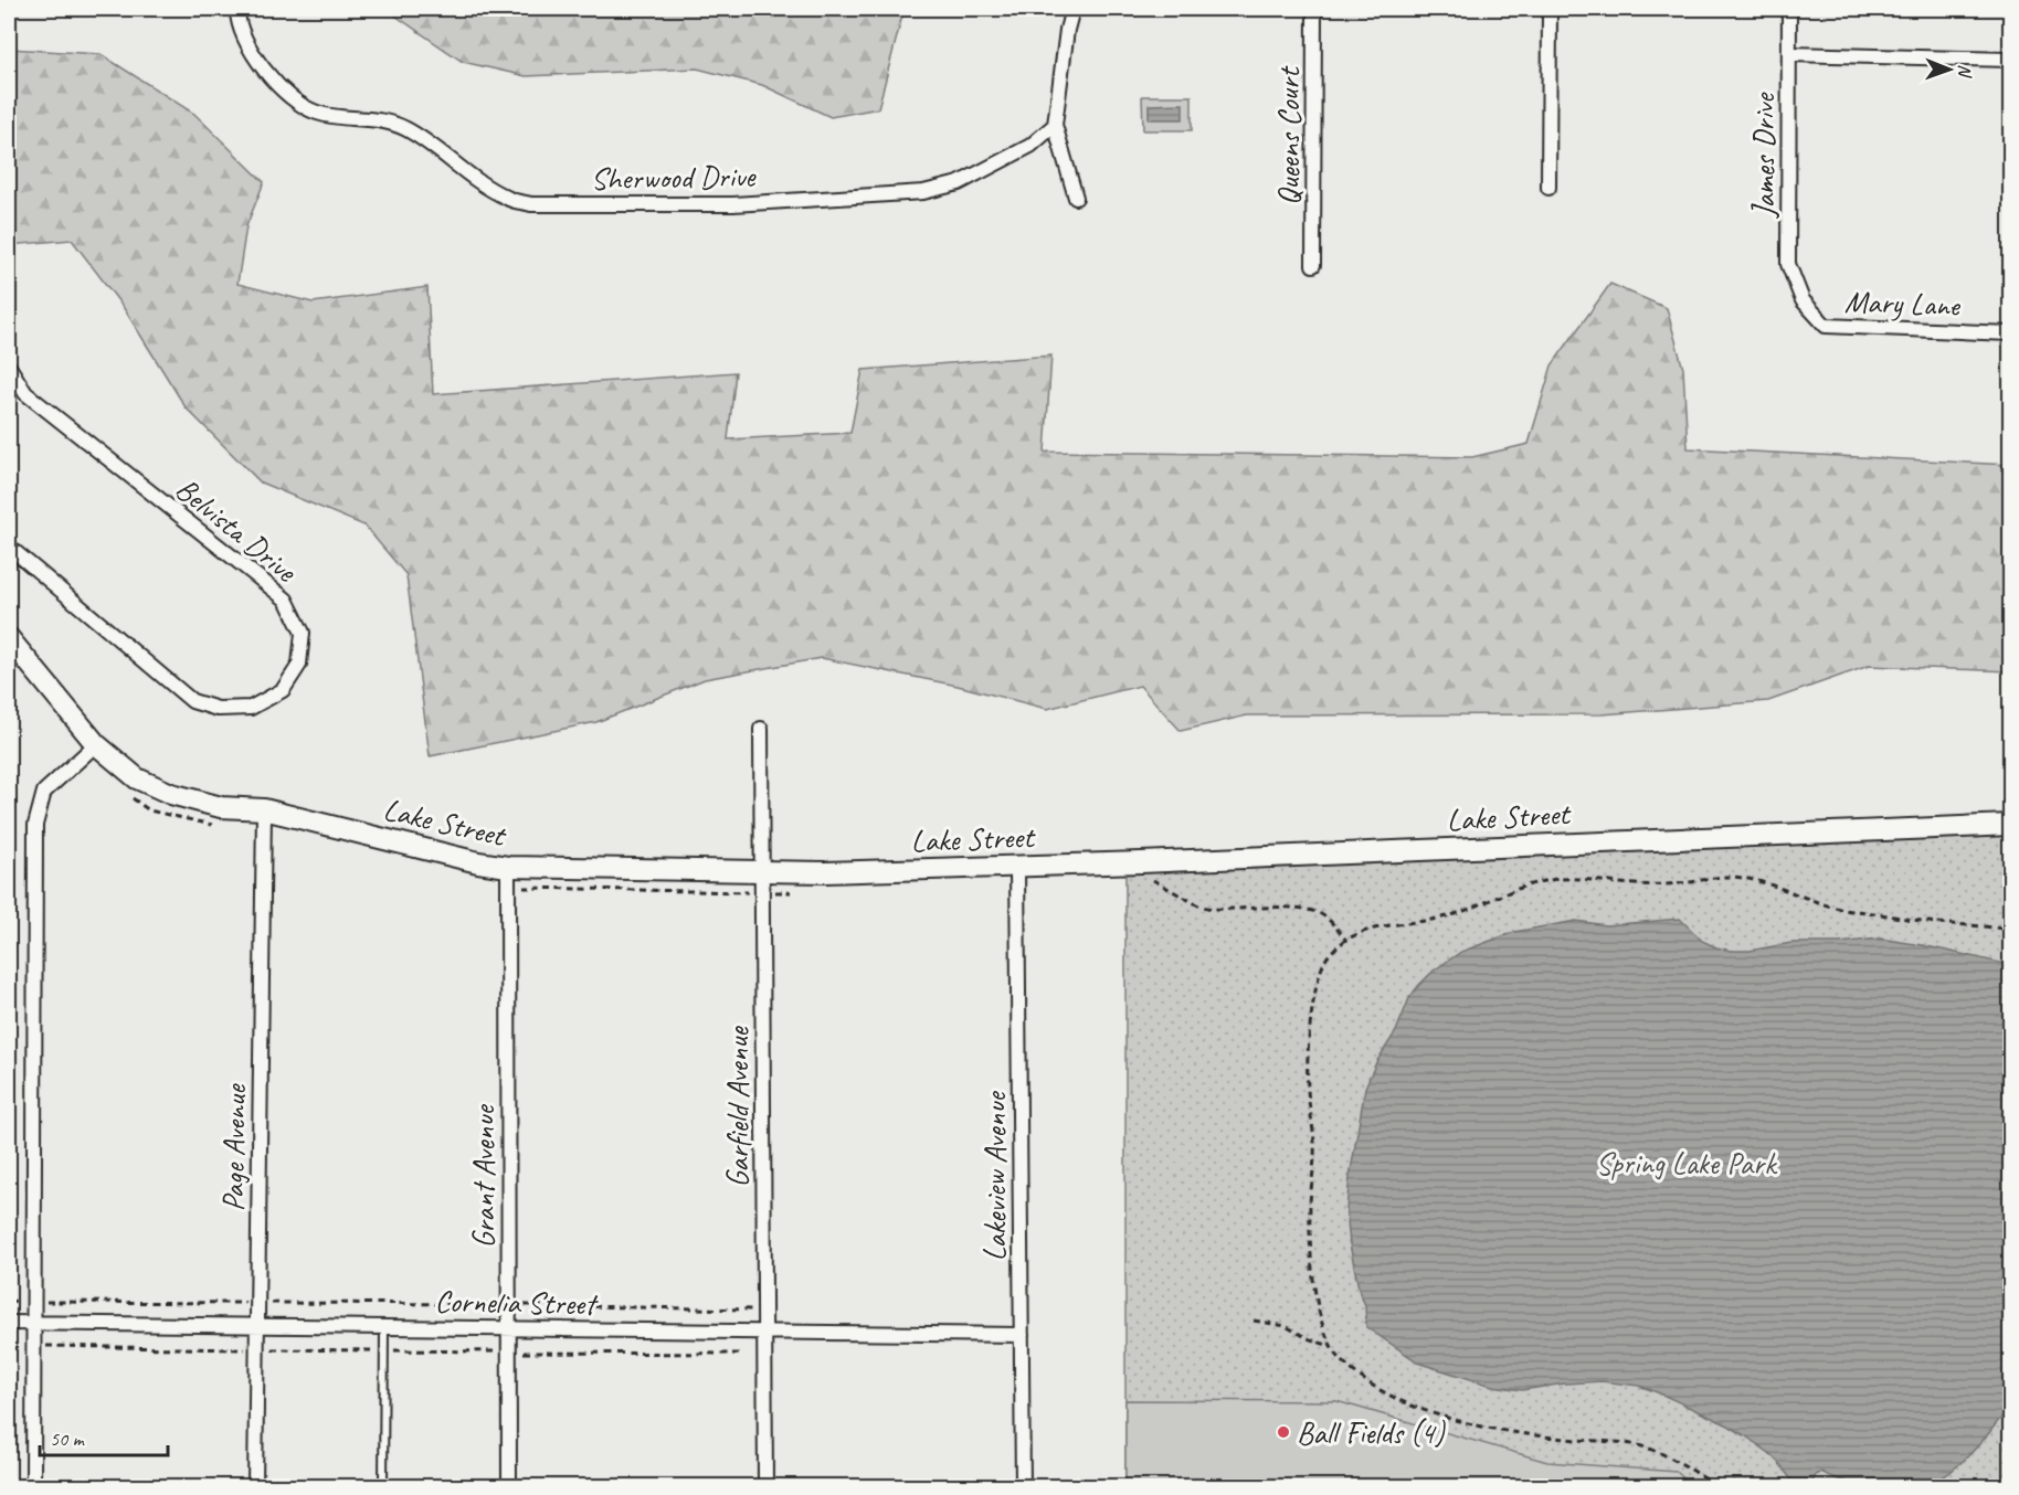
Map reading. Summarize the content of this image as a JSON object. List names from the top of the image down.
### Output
{
  "streets": {
    "street": [
      "Queens Court",
      "James Drive",
      "Sherwood Drive",
      "Mary Lane",
      "Belvista Drive",
      "Lake Street",
      "Garfield Avenue",
      "Page Avenue",
      "Grant Avenue",
      "Lakeview Avenue",
      "Cornelia Street"
    ]
  },
  "crossings": [
    ["James Drive", "Mary Lane"],
    ["Lake Street", "Garfield Avenue"],
    ["Lake Street", "Page Avenue"],
    ["Lake Street", "Grant Avenue"],
    ["Lake Street", "Lakeview Avenue"],
    ["Garfield Avenue", "Cornelia Street"],
    ["Page Avenue", "Cornelia Street"],
    ["Grant Avenue", "Cornelia Street"],
    ["Lakeview Avenue", "Cornelia Street"]
  ],
  "parks": ["Spring Lake Park"],
  "places": ["Ball Fields (4)"],
  "scale_bar": "50 m",
  "north": "right"
}
